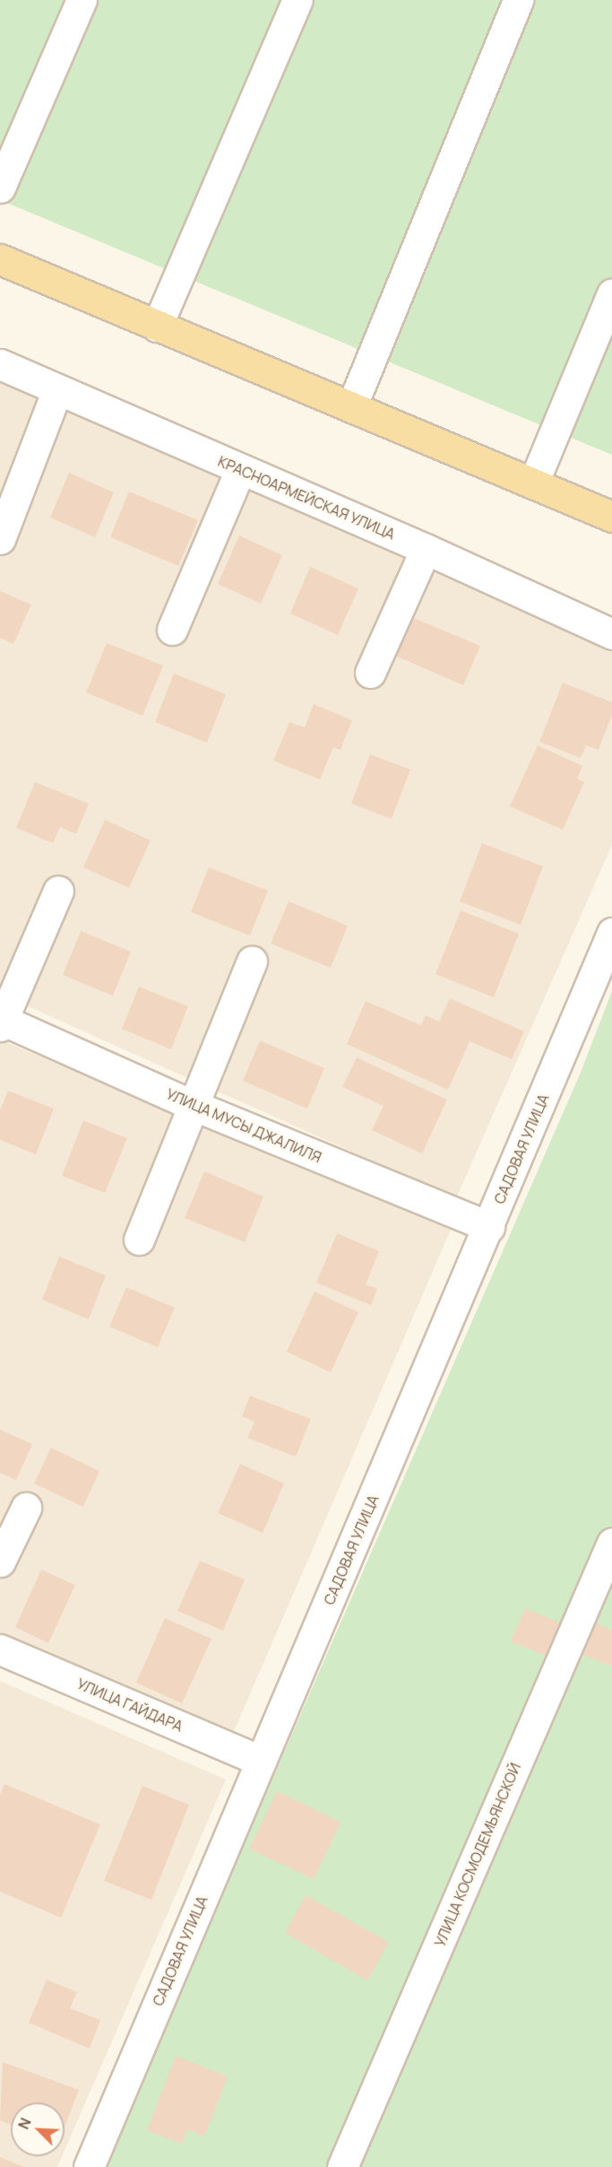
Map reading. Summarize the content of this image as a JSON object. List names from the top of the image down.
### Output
{
  "streets": {
    "street": [
      "КРАСНОАРМЕЙСКАЯ УЛИЦА",
      "УЛИЦА МУСЫ ДЖАЛИЛЯ",
      "САДОВАЯ УЛИЦА",
      "УЛИЦА ГАЙДАРА",
      "УЛИЦА КОСМОДЕМЬЯНСКОЙ"
    ]
  },
  "crossings": [
    ["УЛИЦА МУСЫ ДЖАЛИЛЯ", "САДОВАЯ УЛИЦА"],
    ["САДОВАЯ УЛИЦА", "УЛИЦА ГАЙДАРА"]
  ],
  "north": "top left"
}
